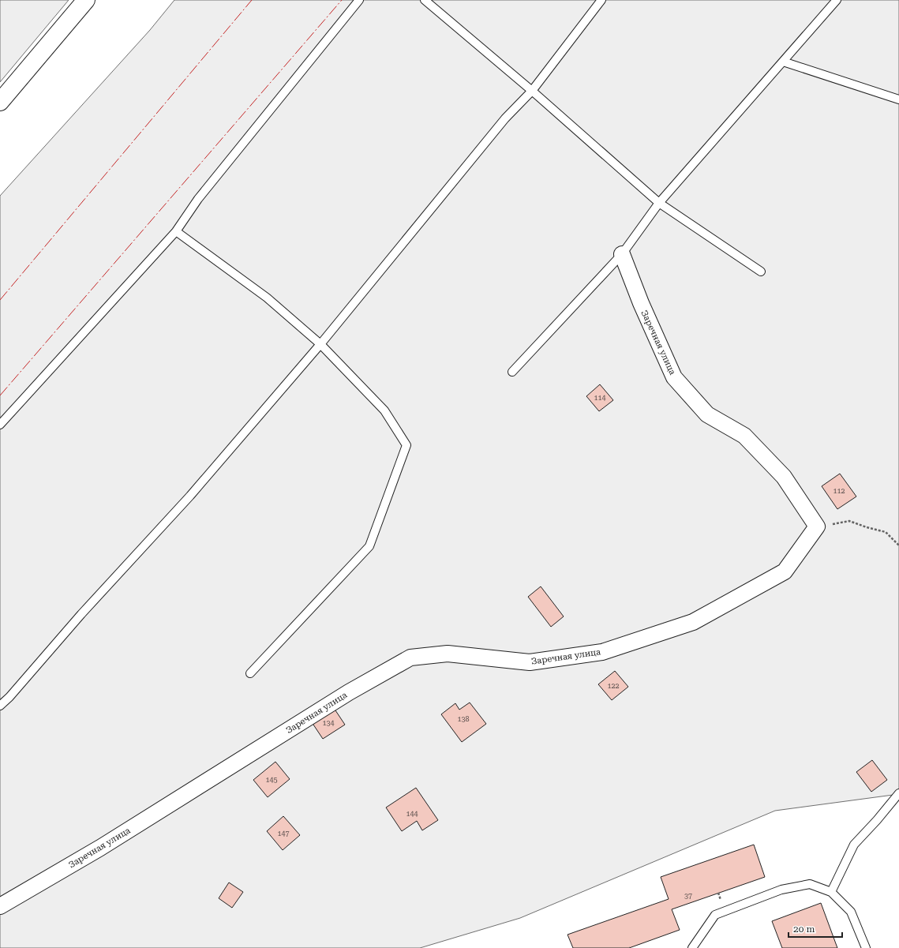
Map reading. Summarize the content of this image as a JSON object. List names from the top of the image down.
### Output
{
  "streets": {
    "street": ["Заречная улица"]
  },
  "house_numbers": [
    "114",
    "112",
    "122",
    "138",
    "134",
    "145",
    "144",
    "147",
    "37"
  ],
  "scale_bar": "20 m"
}
